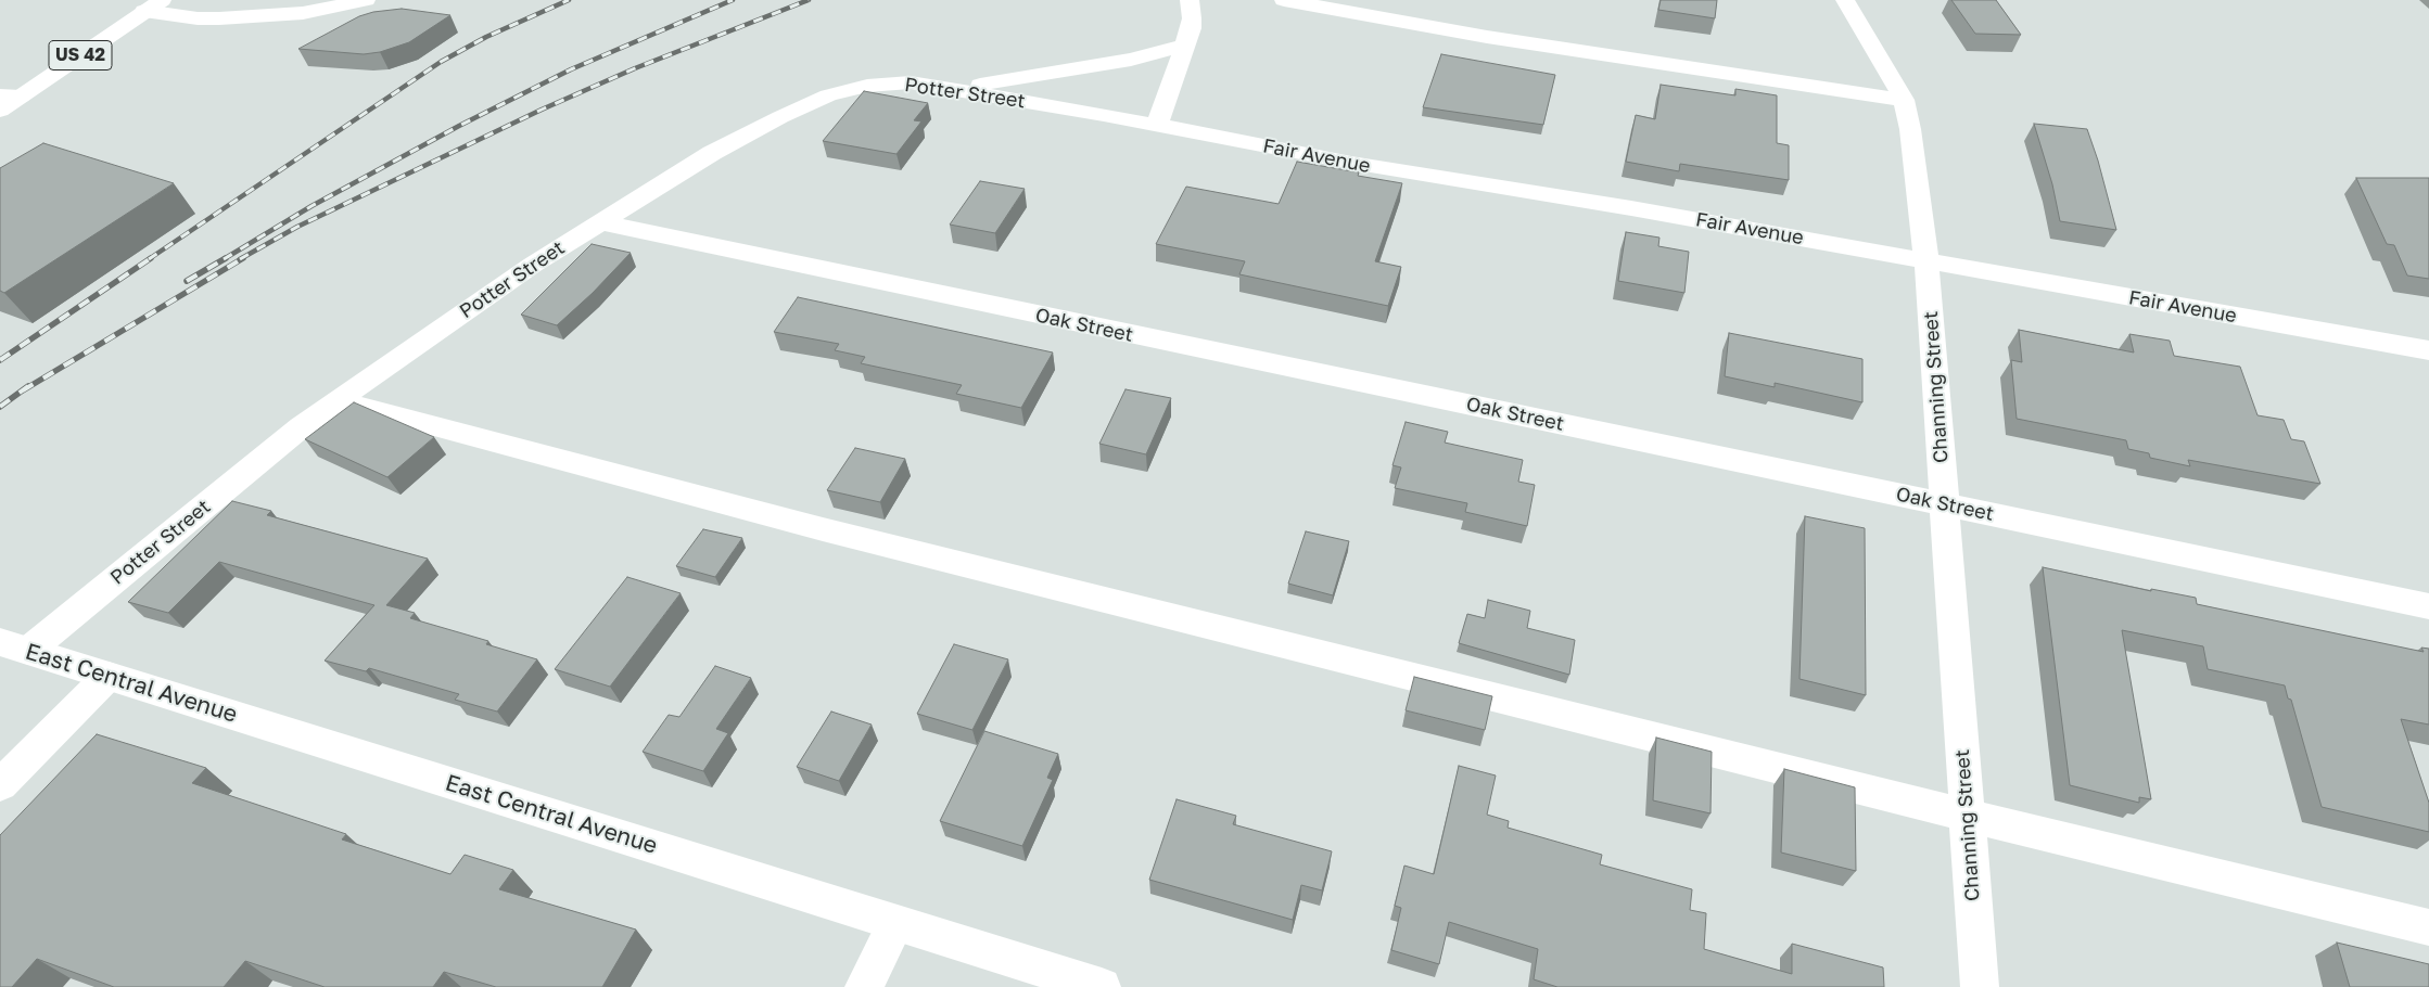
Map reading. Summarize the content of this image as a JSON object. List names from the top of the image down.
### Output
{
  "streets": {
    "street": [
      "US 42",
      "Potter Street",
      "Fair Avenue",
      "Oak Street",
      "Channing Street",
      "East Central Avenue"
    ]
  },
  "crossings": [
    ["Potter Street", "Fair Avenue"],
    ["Potter Street", "Oak Street"],
    ["Potter Street", "East Central Avenue"],
    ["Fair Avenue", "Channing Street"],
    ["Oak Street", "Channing Street"]
  ]
}
